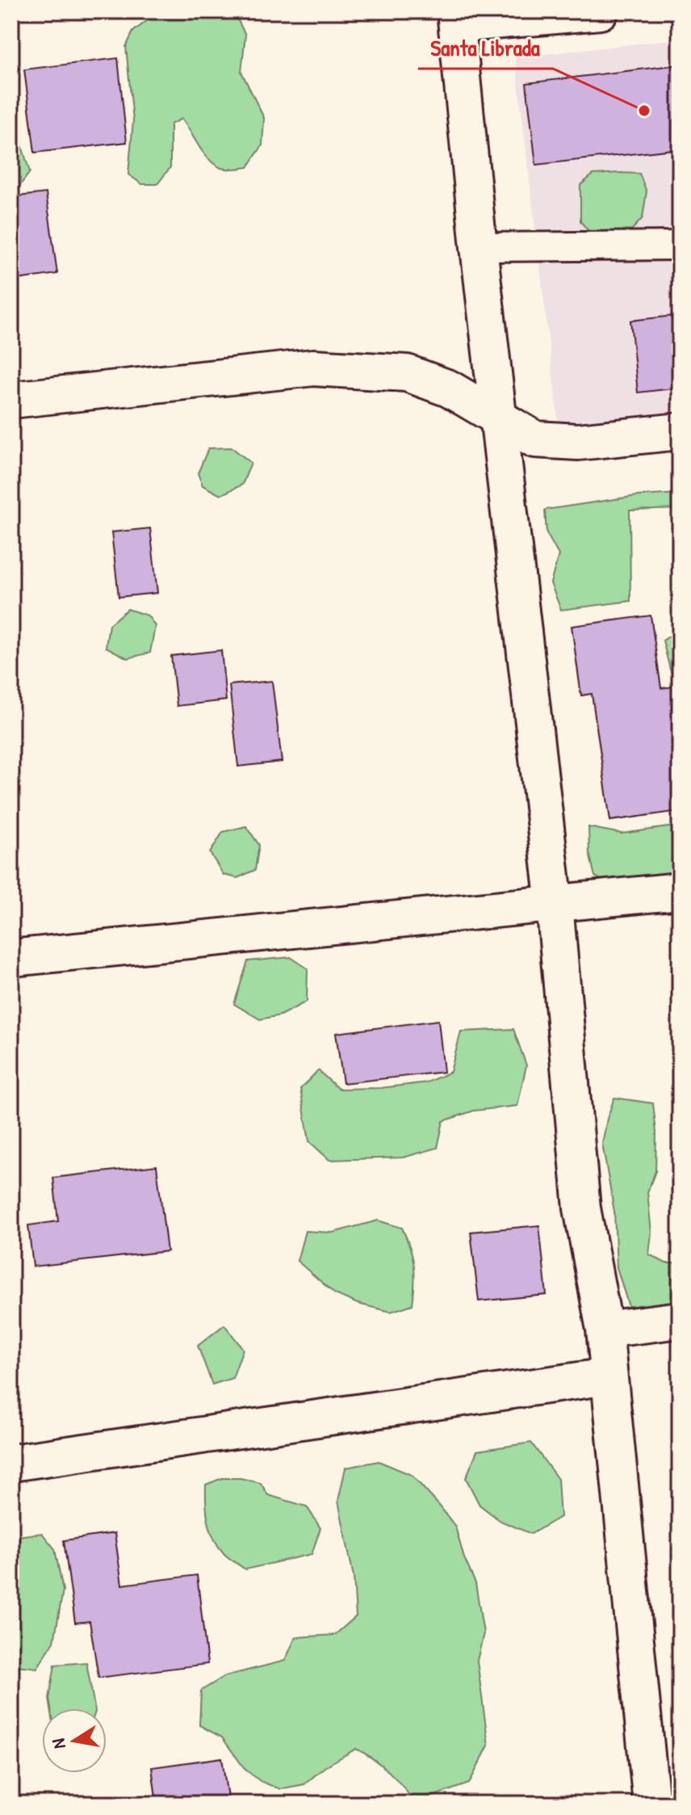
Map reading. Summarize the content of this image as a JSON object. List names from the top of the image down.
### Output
{
  "places": ["Santa Librada"],
  "north": "left"
}
